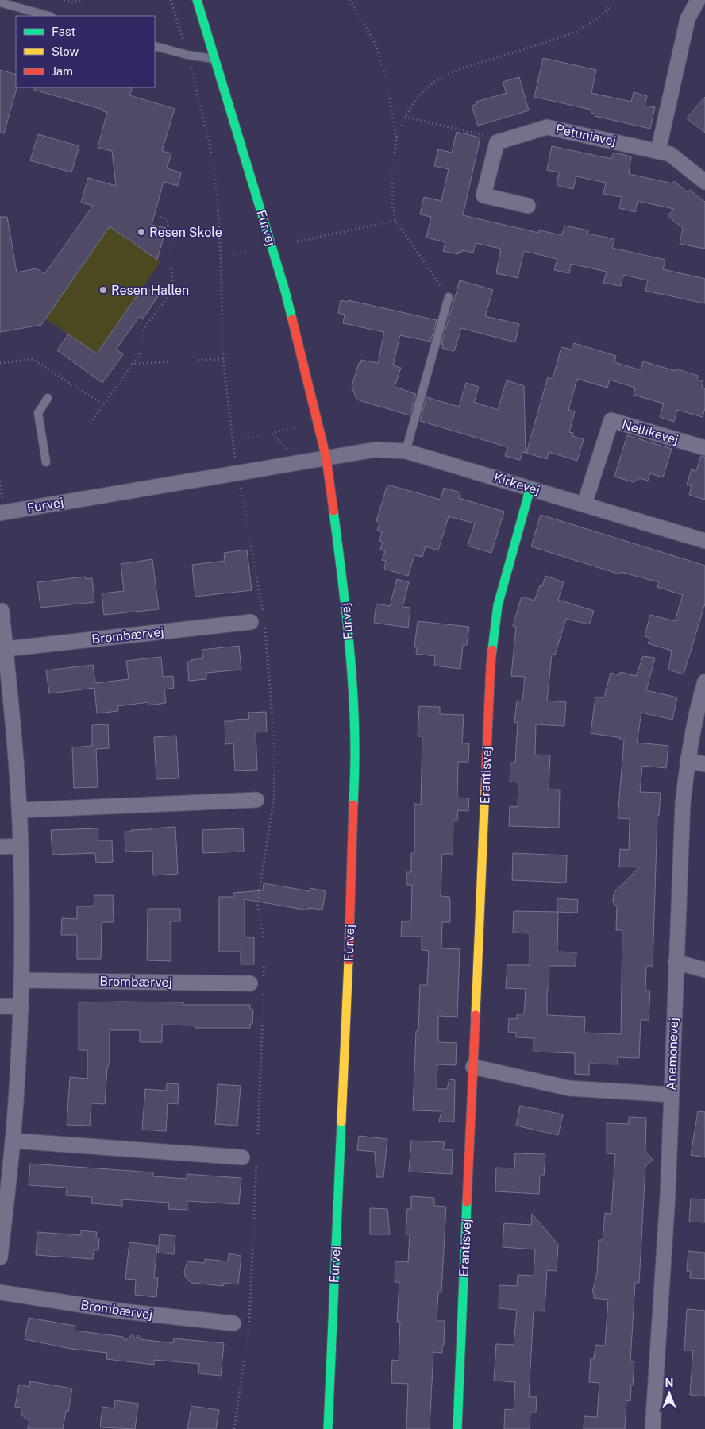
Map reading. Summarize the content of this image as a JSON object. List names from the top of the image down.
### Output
{
  "streets": {
    "main road": ["Furvej", "Erantisvej"],
    "street": [
      "Petuniavej",
      "Nellikevej",
      "Kirkevej",
      "Brombærvej",
      "Anemonevej"
    ]
  },
  "crossings": [
    ["Furvej", "Kirkevej"],
    ["Nellikevej", "Kirkevej"],
    ["Kirkevej", "Erantisvej"]
  ],
  "places": ["Resen Skole", "Resen Hallen"],
  "legend": ["Fast", "Slow", "Jam"],
  "north": "top"
}
